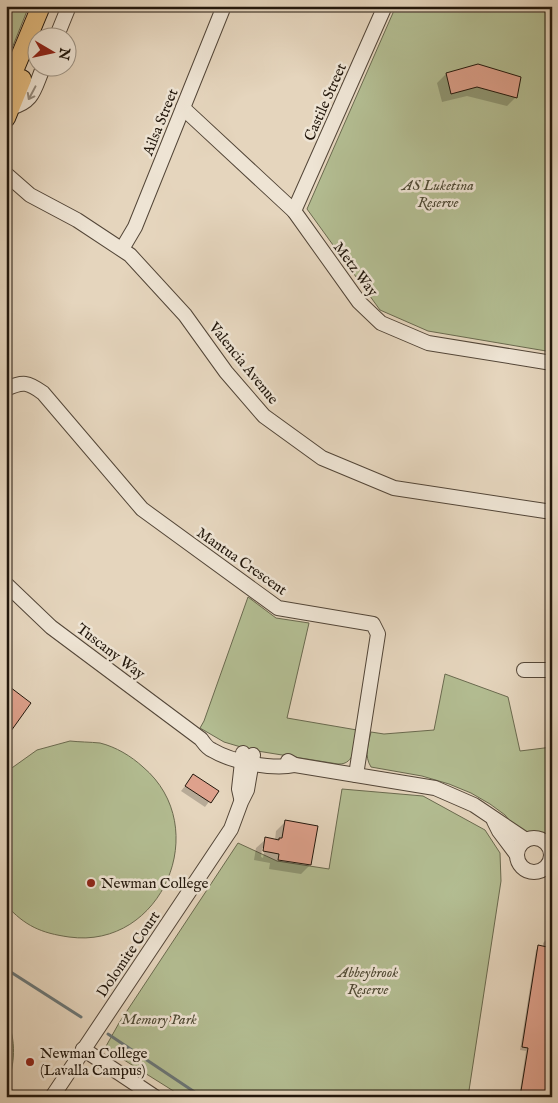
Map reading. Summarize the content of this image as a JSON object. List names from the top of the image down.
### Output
{
  "streets": {
    "street": [
      "Castile Street",
      "Ailsa Street",
      "Metz Way",
      "Valencia Avenue",
      "Mantua Crescent",
      "Tuscany Way",
      "Dolomite Court"
    ]
  },
  "crossings": [
    ["Castile Street", "Metz Way"],
    ["Ailsa Street", "Metz Way"],
    ["Ailsa Street", "Valencia Avenue"],
    ["Mantua Crescent", "Tuscany Way"],
    ["Tuscany Way", "Dolomite Court"]
  ],
  "parks": ["AS Luketina Reserve", "Abbeybrook Reserve", "Memory Park"],
  "places": ["Newman College", "Newman College (Lavalla Campus)"],
  "north": "right"
}
